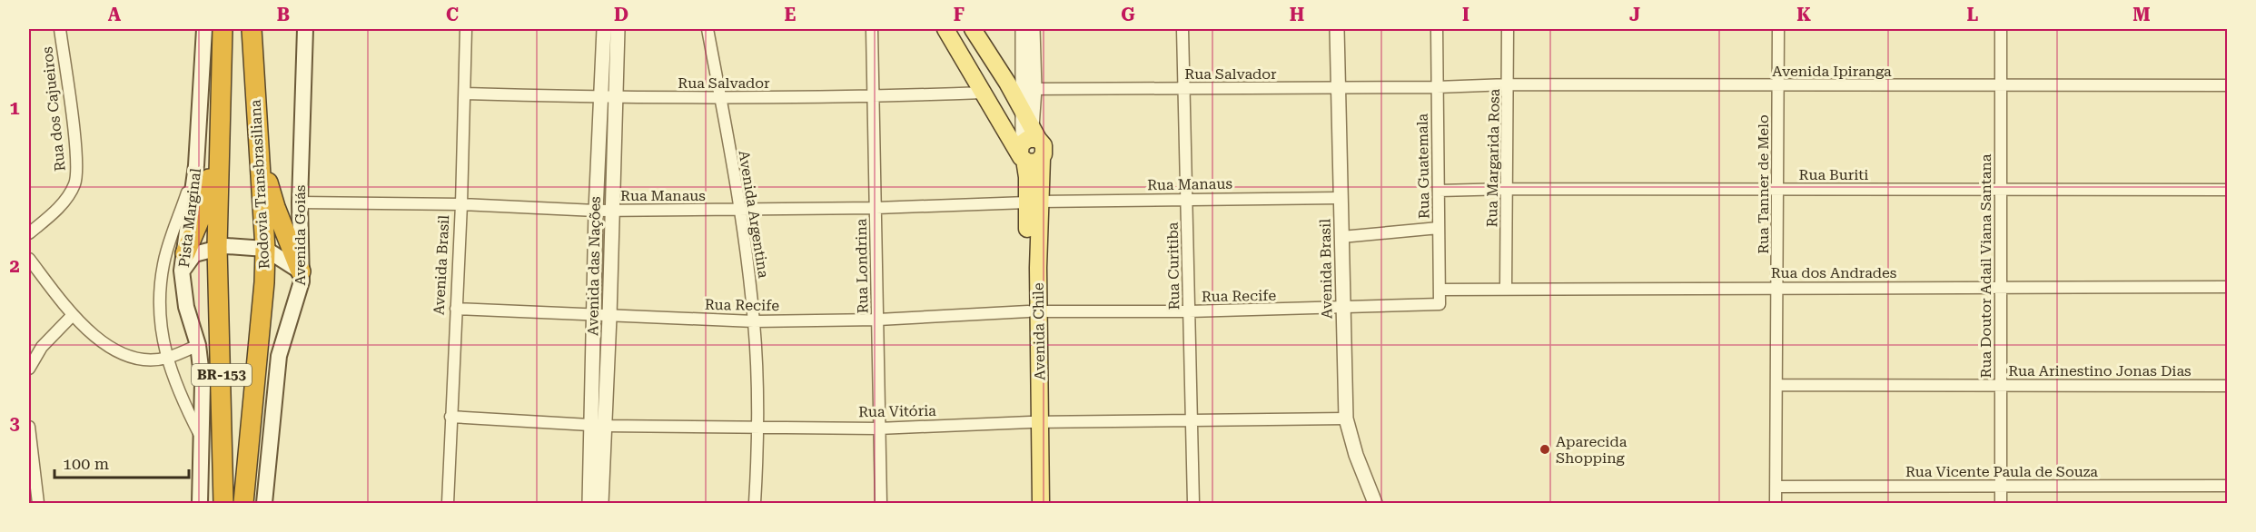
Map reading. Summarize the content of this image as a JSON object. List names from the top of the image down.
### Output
{
  "streets": {
    "highway": ["Rodovia Transbrasiliana", "BR-153"],
    "main road": ["Pista Marginal", "Avenida Goiás", "Avenida Chile"],
    "street": [
      "Avenida Ipiranga",
      "Rua Salvador",
      "Rua dos Cajueiros",
      "Rua Margarida Rosa",
      "Rua Guatemala",
      "Rua Buriti",
      "Rua Manaus",
      "Rua Tanner de Melo",
      "Avenida Argentina",
      "Avenida Brasil",
      "Avenida das Nações",
      "Rua Londrina",
      "Rua Curitiba",
      "Rua Doutor Adail Viana Santana",
      "Rua dos Andrades",
      "Rua Recife",
      "Rua Arinestino Jonas Dias",
      "Rua Vitória",
      "Rua Vicente Paula de Souza"
    ]
  },
  "crossings": [
    ["Avenida Ipiranga", "Rua Salvador"],
    ["Avenida Ipiranga", "Rua Margarida Rosa"],
    ["Avenida Ipiranga", "Rua Guatemala"],
    ["Avenida Ipiranga", "Rua Tanner de Melo"],
    ["Avenida Ipiranga", "Rua Doutor Adail Viana Santana"],
    ["Rua Salvador", "Rua Guatemala"],
    ["Rua Salvador", "Avenida Argentina"],
    ["Rua Salvador", "Avenida Brasil"],
    ["Rua Salvador", "Avenida das Nações"],
    ["Rua Salvador", "Rua Londrina"],
    ["Rua Salvador", "Rua Curitiba"],
    ["Rua Salvador", "Avenida Chile"],
    ["Rua Margarida Rosa", "Rua Buriti"],
    ["Rua Margarida Rosa", "Rua dos Andrades"],
    ["Rua Guatemala", "Rua Buriti"],
    ["Rua Guatemala", "Rua dos Andrades"],
    ["Rua Guatemala", "Rua Recife"],
    ["Rua Buriti", "Rua Tanner de Melo"],
    ["Rua Buriti", "Rua Doutor Adail Viana Santana"],
    ["Rua Manaus", "Avenida Argentina"],
    ["Rua Manaus", "Avenida Goiás"],
    ["Rua Manaus", "Avenida Brasil"],
    ["Rua Manaus", "Avenida das Nações"],
    ["Rua Manaus", "Rua Londrina"],
    ["Rua Manaus", "Rua Curitiba"],
    ["Rua Manaus", "Avenida Chile"],
    ["Rua Tanner de Melo", "Rua dos Andrades"],
    ["Rua Tanner de Melo", "Rua Arinestino Jonas Dias"],
    ["Rua Tanner de Melo", "Rua Vicente Paula de Souza"],
    ["Avenida Argentina", "Rua Recife"],
    ["Avenida Argentina", "Rua Vitória"],
    ["Avenida Brasil", "Rua Recife"],
    ["Avenida Brasil", "Rua Vitória"],
    ["Avenida das Nações", "Rua Recife"],
    ["Avenida das Nações", "Rua Vitória"],
    ["Rua Londrina", "Rua Recife"],
    ["Rua Londrina", "Rua Vitória"],
    ["Rua Curitiba", "Rua Recife"],
    ["Rua Curitiba", "Rua Vitória"],
    ["Rua Doutor Adail Viana Santana", "Rua dos Andrades"],
    ["Rua Doutor Adail Viana Santana", "Rua Arinestino Jonas Dias"],
    ["Rua Doutor Adail Viana Santana", "Rua Vicente Paula de Souza"],
    ["Rua Recife", "Avenida Chile"],
    ["Avenida Chile", "Rua Vitória"]
  ],
  "places": ["Aparecida Shopping"],
  "scale_bar": "100 m",
  "grid": {
    "columns": [
      "A",
      "B",
      "C",
      "D",
      "E",
      "F",
      "G",
      "H",
      "I",
      "J",
      "K",
      "L",
      "M"
    ],
    "rows": ["1", "2", "3"]
  }
}
